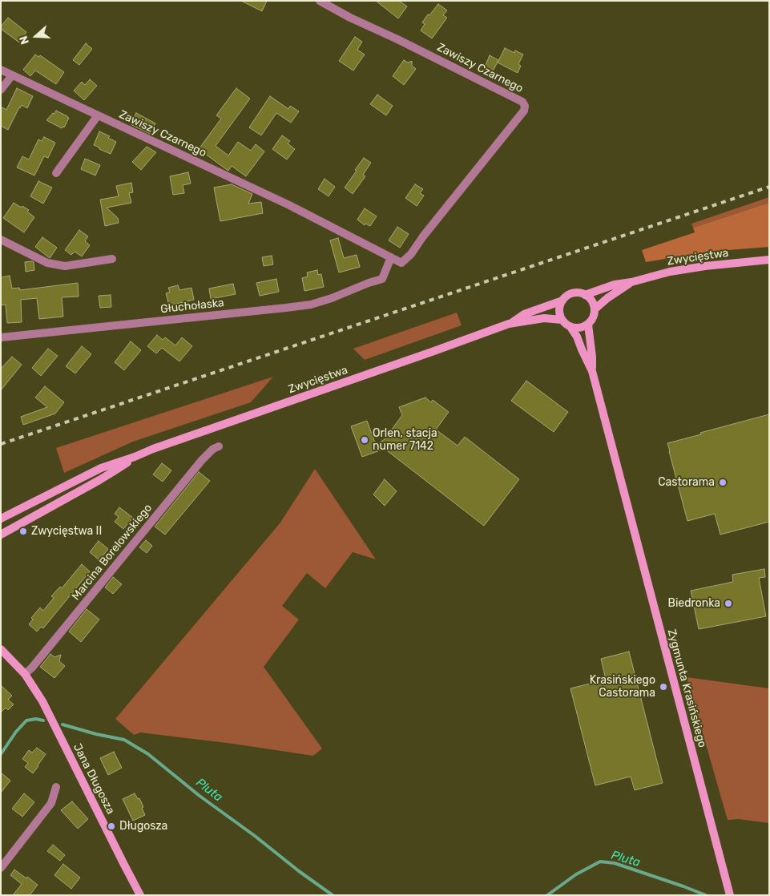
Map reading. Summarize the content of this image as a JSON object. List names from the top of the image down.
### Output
{
  "streets": {
    "main road": ["Zwycięstwa", "Zygmunta Krasińskiego", "Jana Długosza"],
    "street": ["Zawiszy Czarnego", "Głuchołaska", "Marcina Borelowskiego"]
  },
  "crossings": [
    ["Zawiszy Czarnego", "Głuchołaska"],
    ["Zwycięstwa", "Zygmunta Krasińskiego"],
    ["Marcina Borelowskiego", "Jana Długosza"]
  ],
  "water": ["Pluta"],
  "places": [
    "Orlen, stacja numer 7142",
    "Castorama",
    "Zwycięstwa II",
    "Biedronka",
    "Krasińskiego Castorama",
    "Długosza"
  ],
  "north": "left"
}
